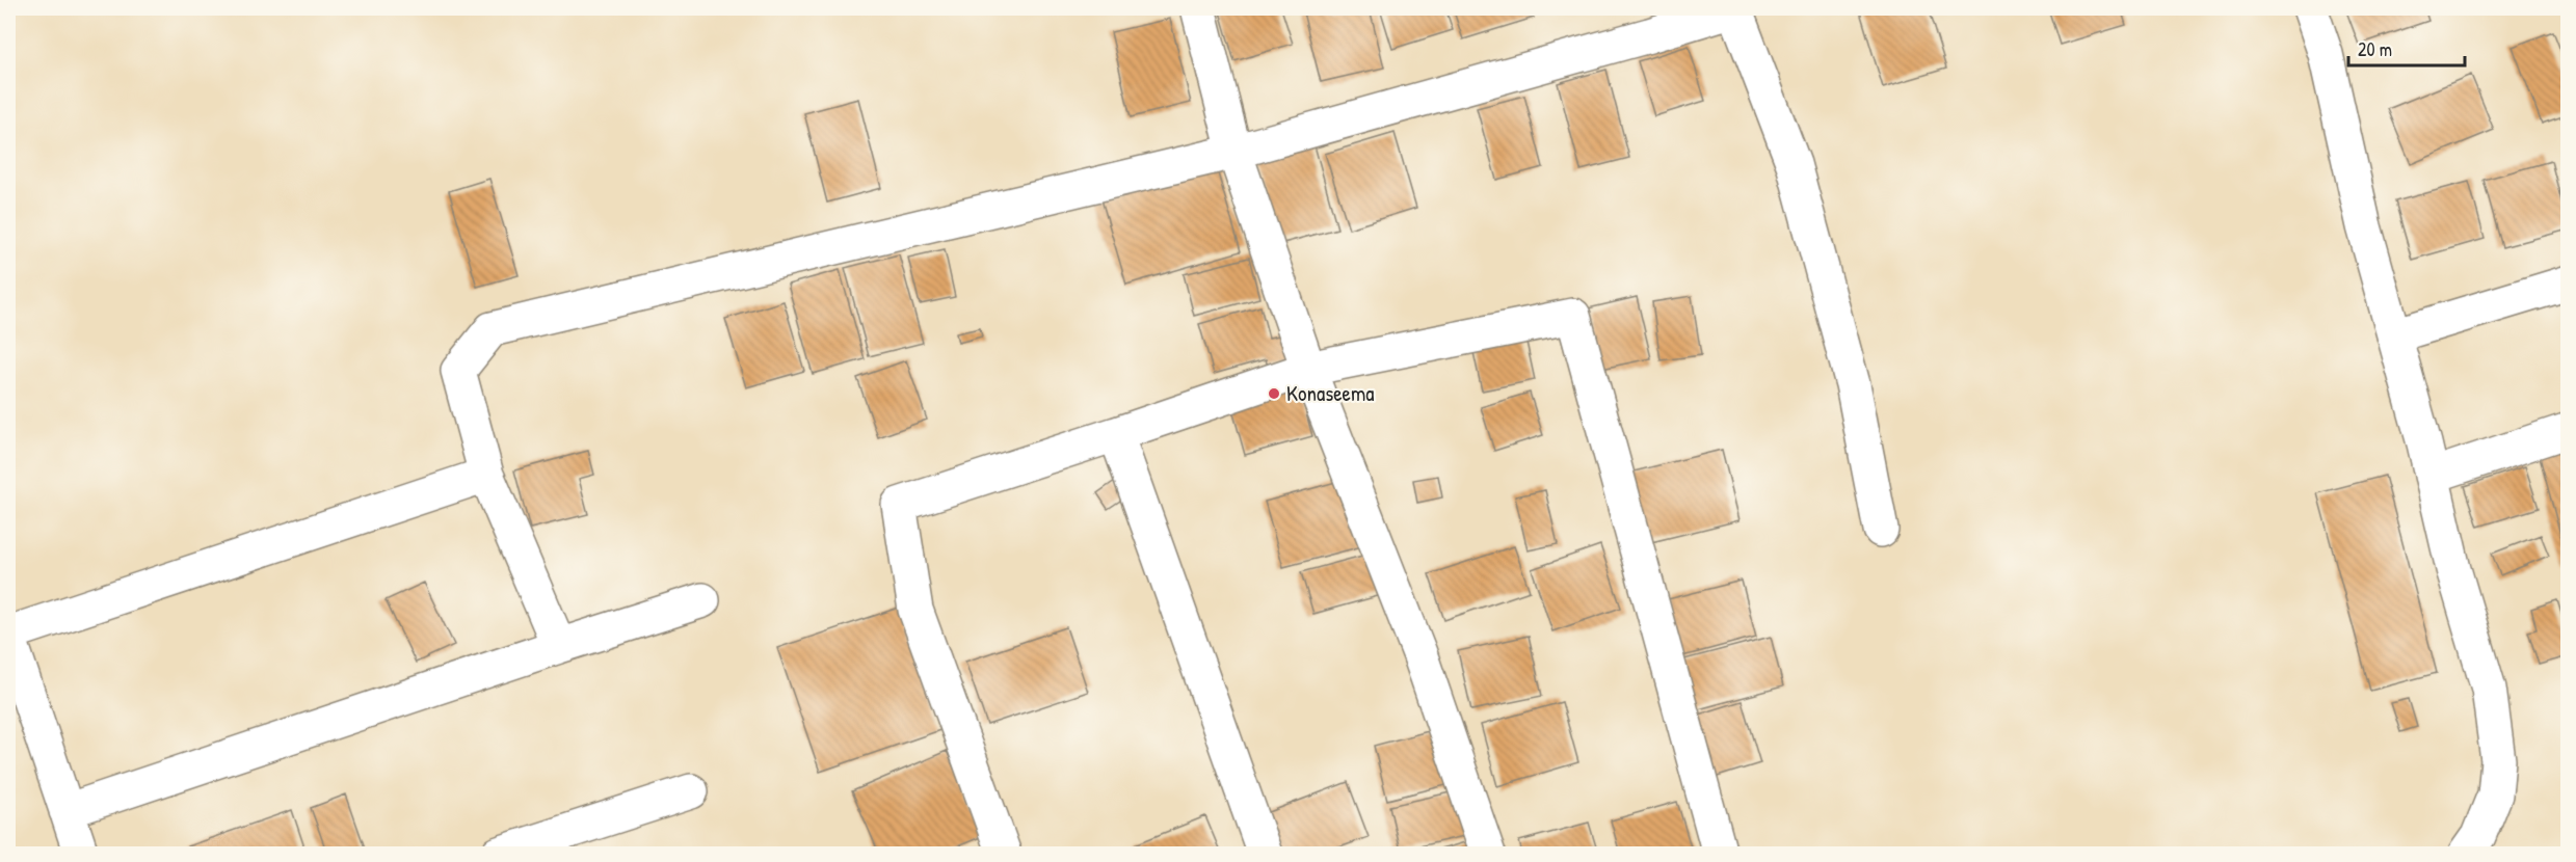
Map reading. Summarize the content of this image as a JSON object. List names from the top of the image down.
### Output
{
  "places": ["Konaseema"],
  "scale_bar": "20 m"
}
